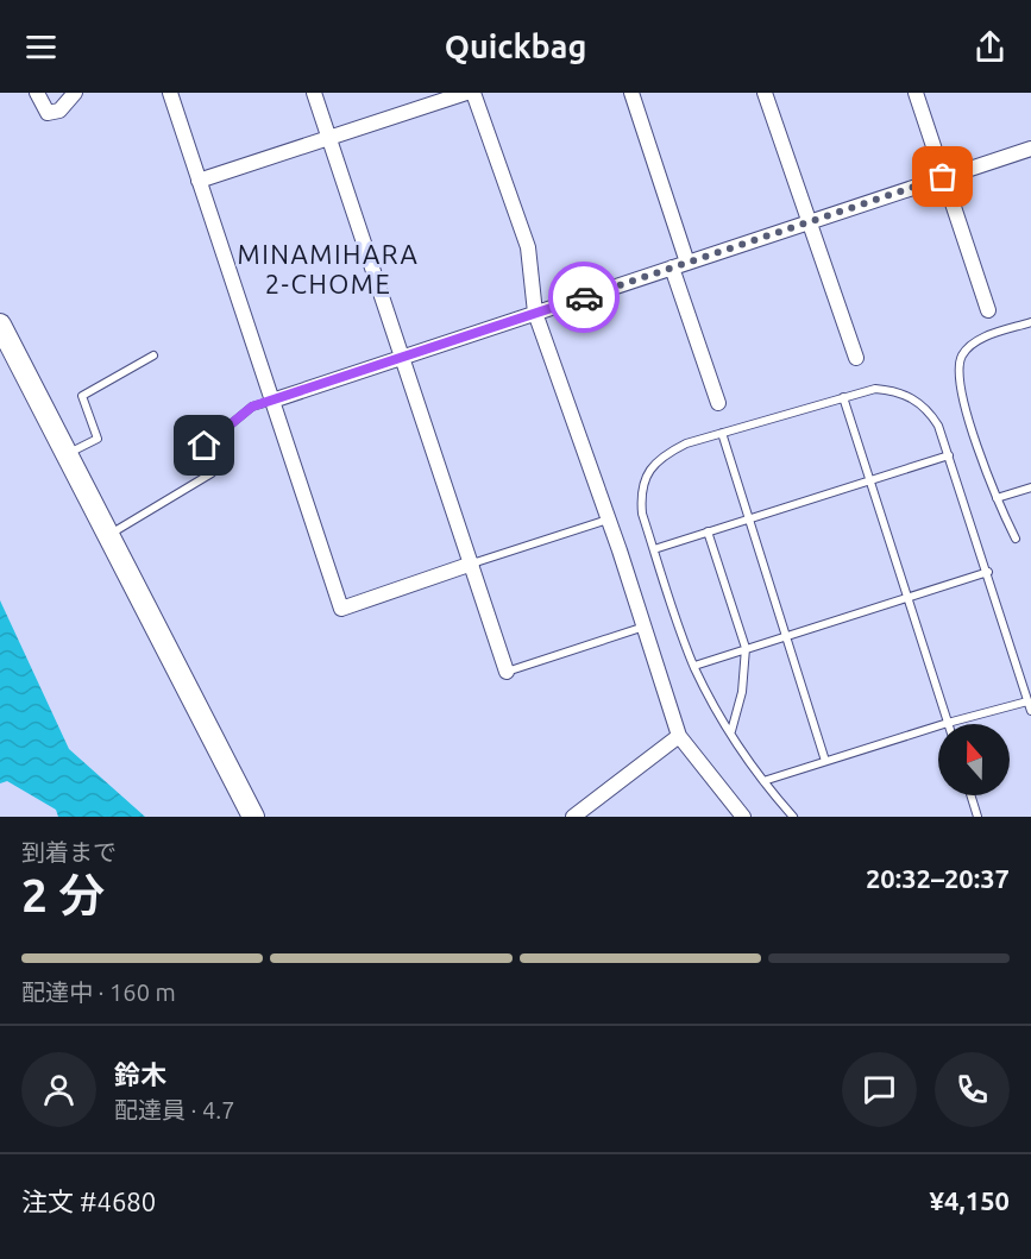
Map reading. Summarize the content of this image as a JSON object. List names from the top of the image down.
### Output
{
  "districts": ["MINAMIHARA 2-CHOME"],
  "north": "top",
  "page": {
    "header": "Quickbag",
    "heading": ["2 分", "到着まで", "20:32–20:37"],
    "panel": [
      "鈴木",
      "配達員 · 4.7",
      "注文 #4680",
      "¥4,150"
    ],
    "bar": "配達中 · 160 m"
  }
}
